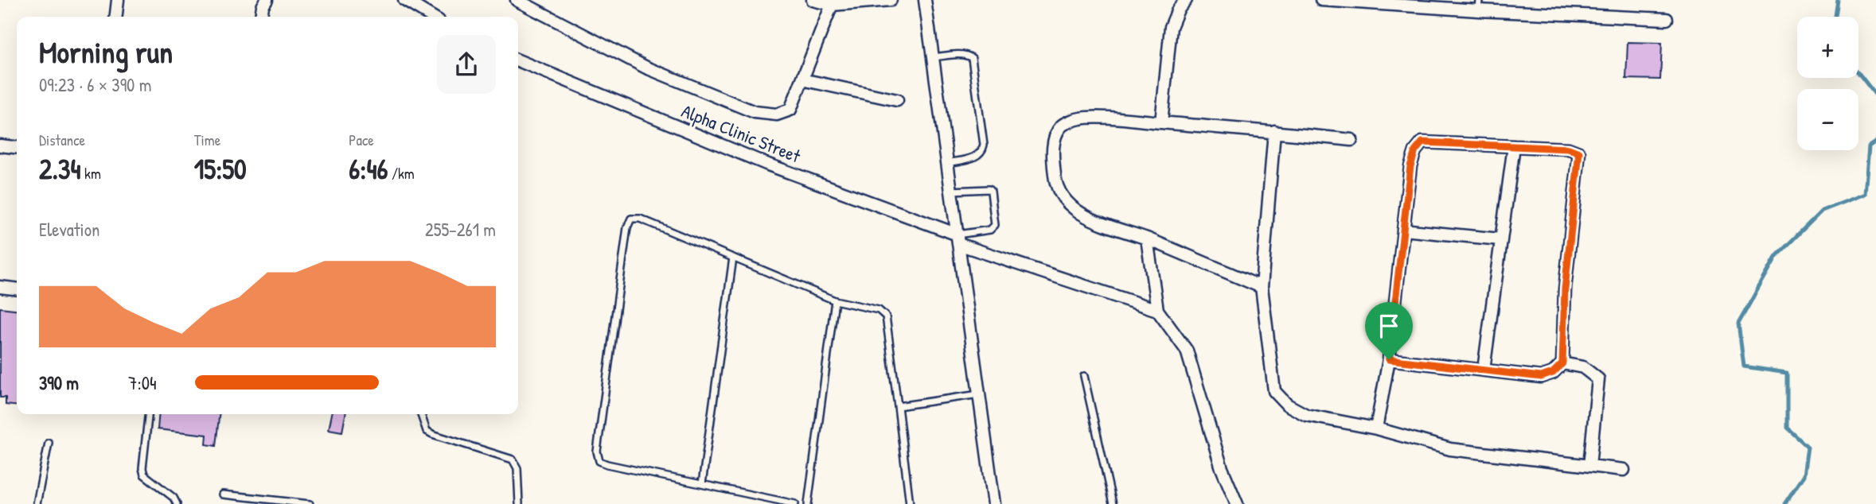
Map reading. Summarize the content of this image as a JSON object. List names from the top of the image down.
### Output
{
  "streets": {
    "street": ["Alpha Clinic Street"]
  },
  "page": {
    "map_buttons": ["+", "−"],
    "heading": ["Morning run", "09:23 · 6 × 390 m"],
    "stats": [
      ["Distance", "2.34 km"],
      ["Time", "15:50"],
      ["Pace", "6:46 /km"]
    ],
    "chart": ["Elevation", "255–261 m"],
    "list": [
      {
        "name": "390 m",
        "note": "7:04"
      }
    ]
  }
}
